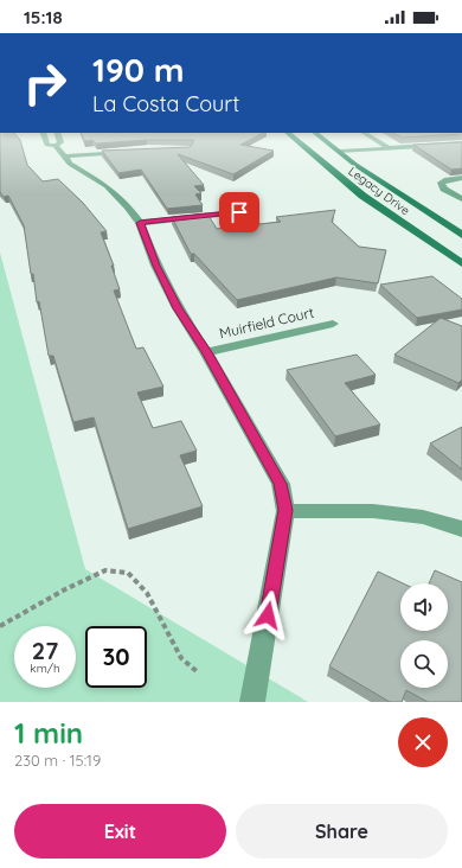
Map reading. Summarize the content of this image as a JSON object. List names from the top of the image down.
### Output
{
  "streets": {
    "main road": ["Legacy Drive"],
    "street": ["Muirfield Court"]
  },
  "page": {
    "status": "15:18",
    "turn": ["190 m", "La Costa Court"],
    "speed": "27 km/h",
    "limit": "30",
    "heading": ["1 min", "230 m · 15:19"],
    "buttons": ["Exit", "Share"]
  }
}
